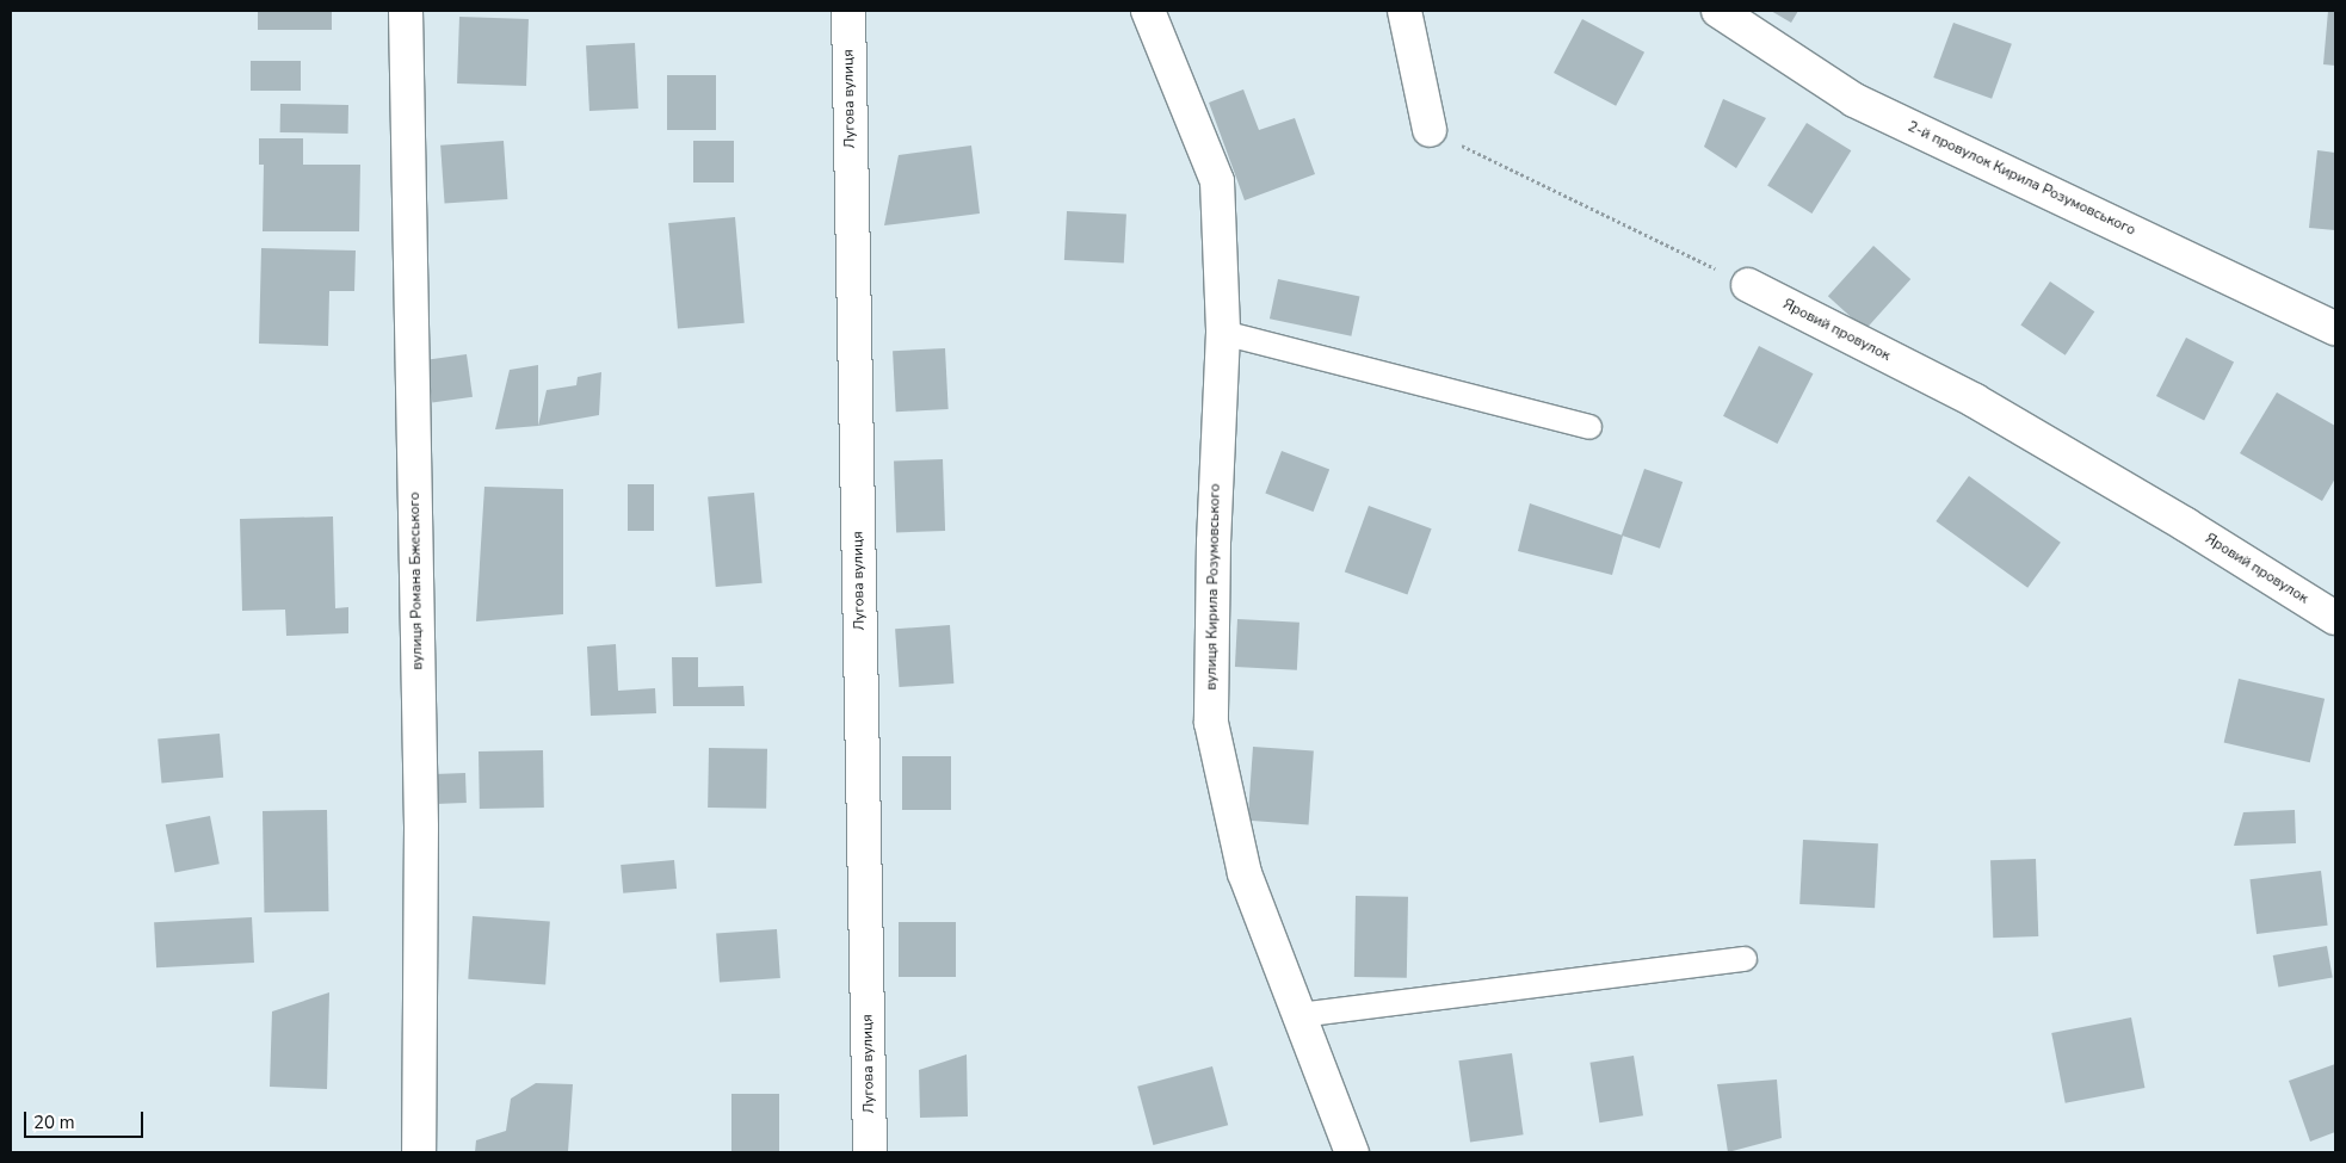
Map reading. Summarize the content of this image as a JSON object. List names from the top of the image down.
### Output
{
  "streets": {
    "street": [
      "Лугова вулиця",
      "2-й провулок Кирила Розумовського",
      "Яровий провулок",
      "вулиця Романа Бжеського",
      "вулиця Кирила Розумовського"
    ]
  },
  "scale_bar": "20 m"
}
